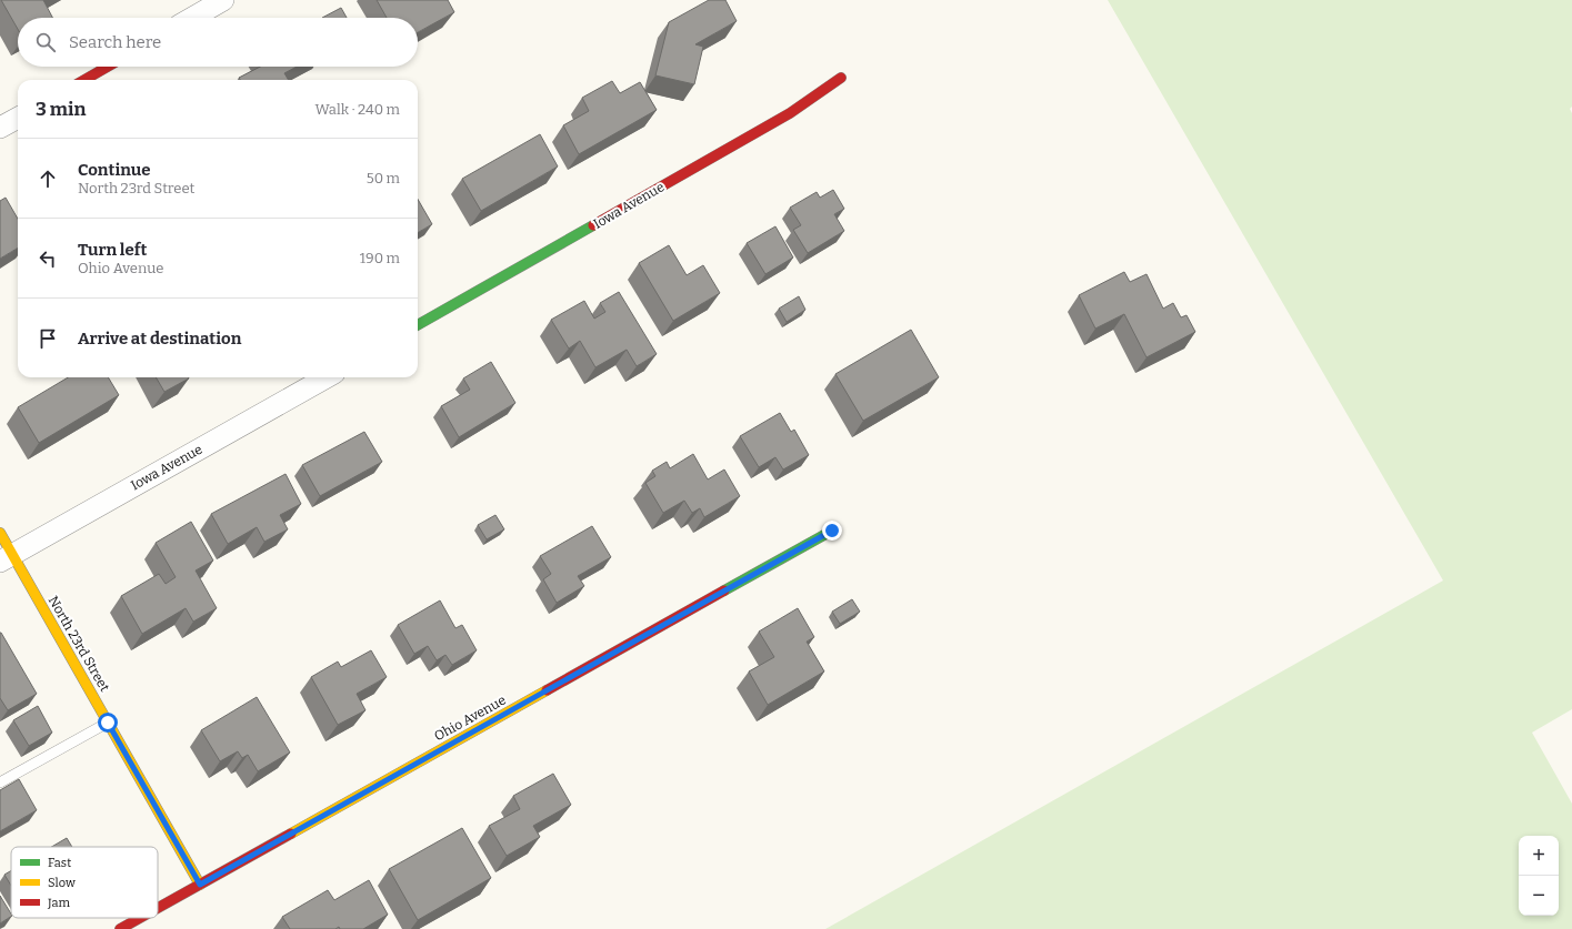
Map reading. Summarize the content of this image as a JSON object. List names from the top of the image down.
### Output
{
  "streets": {
    "street": ["Iowa Avenue", "North 23rd Street", "Ohio Avenue"]
  },
  "crossings": [
    ["Iowa Avenue", "North 23rd Street"],
    ["North 23rd Street", "Ohio Avenue"]
  ],
  "legend": ["Fast", "Slow", "Jam"],
  "page": {
    "search": "Search here",
    "heading": ["3 min", "Walk · 240 m"],
    "list": [
      ["Continue", "North 23rd Street", "50 m"],
      ["Turn left", "Ohio Avenue", "190 m"],
      "Arrive at destination"
    ],
    "map_buttons": ["+", "−"]
  }
}
